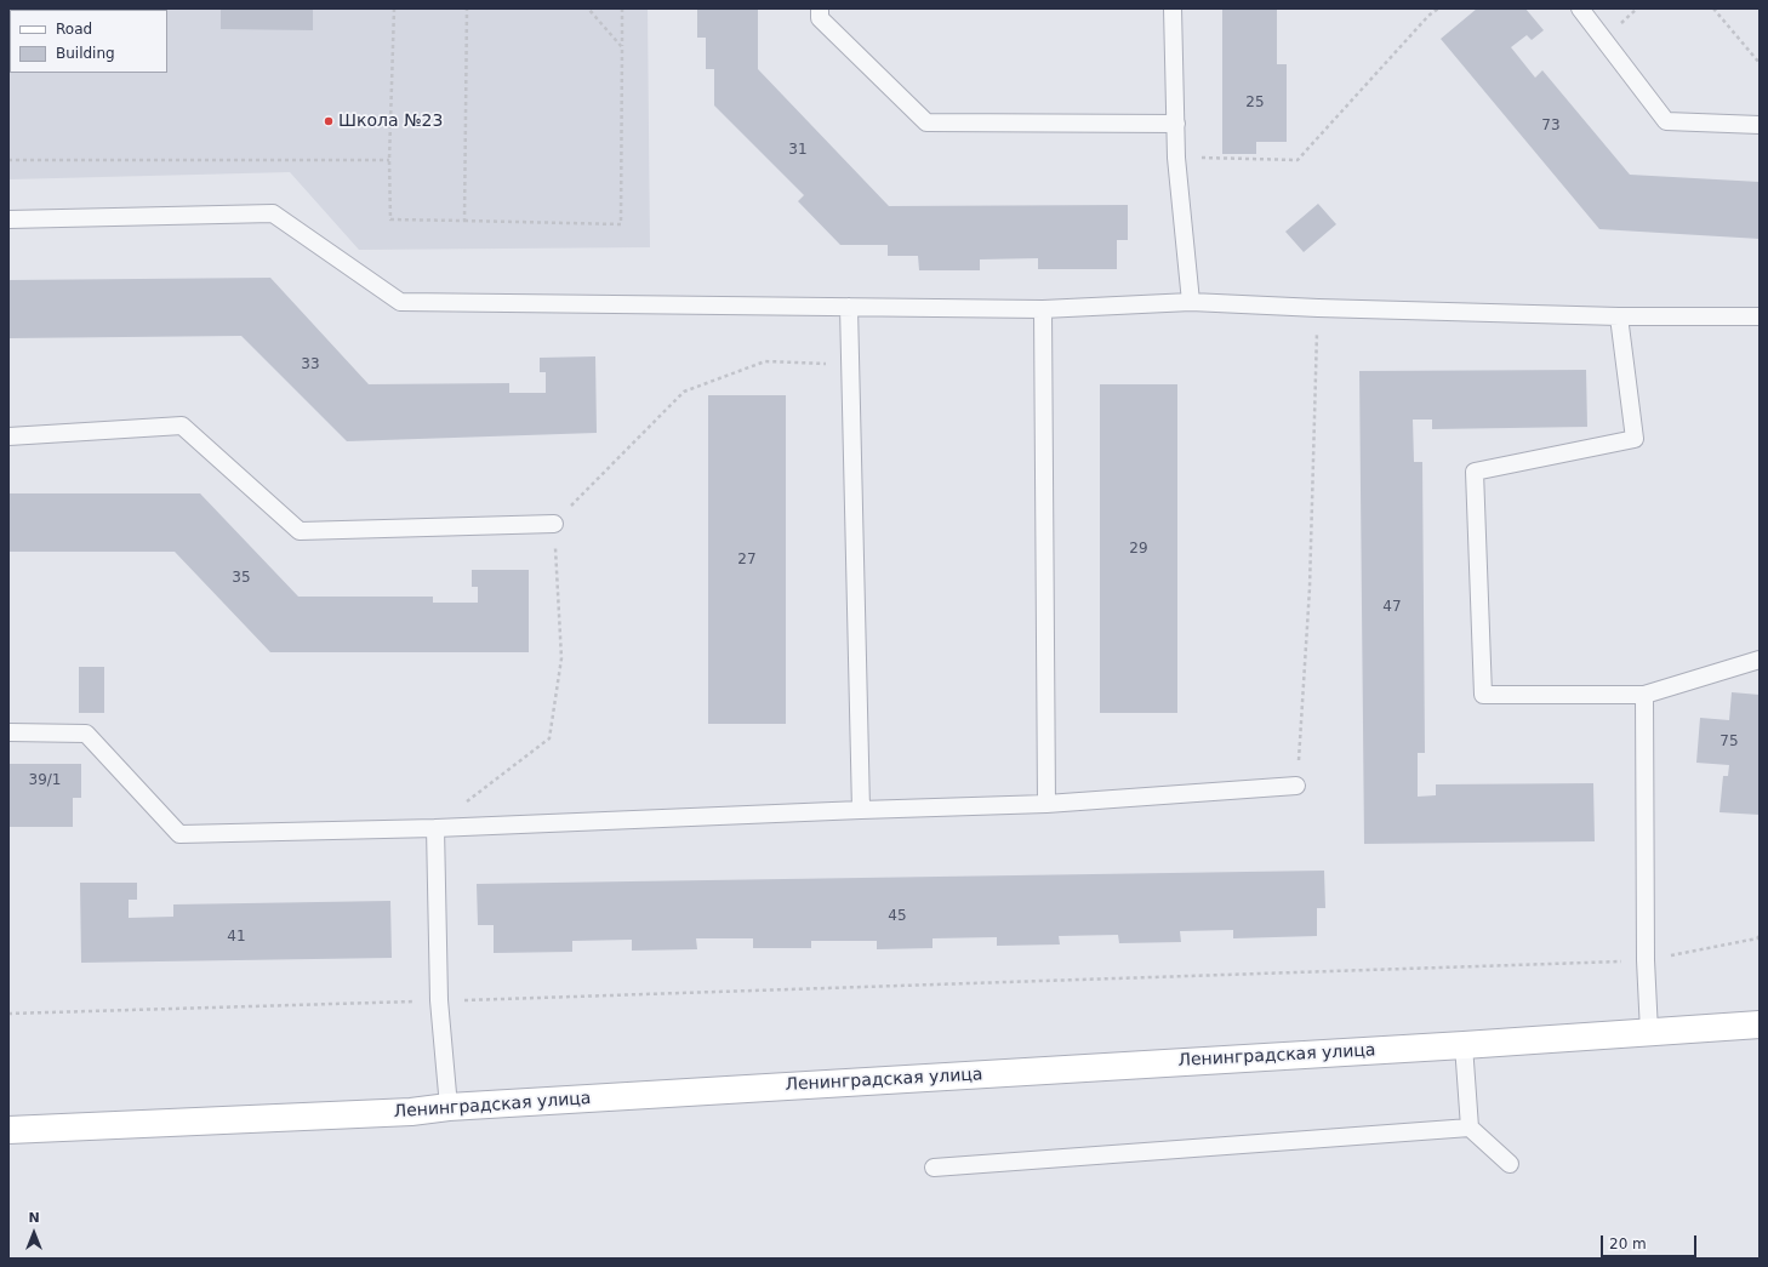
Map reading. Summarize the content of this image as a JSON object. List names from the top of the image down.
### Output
{
  "streets": {
    "street": ["Ленинградская улица"]
  },
  "places": ["Школа №23"],
  "house_numbers": [
    "25",
    "73",
    "31",
    "33",
    "29",
    "27",
    "35",
    "47",
    "75",
    "39/1",
    "45",
    "41"
  ],
  "legend": ["Road", "Building"],
  "scale_bar": "20 m",
  "north": "top"
}
